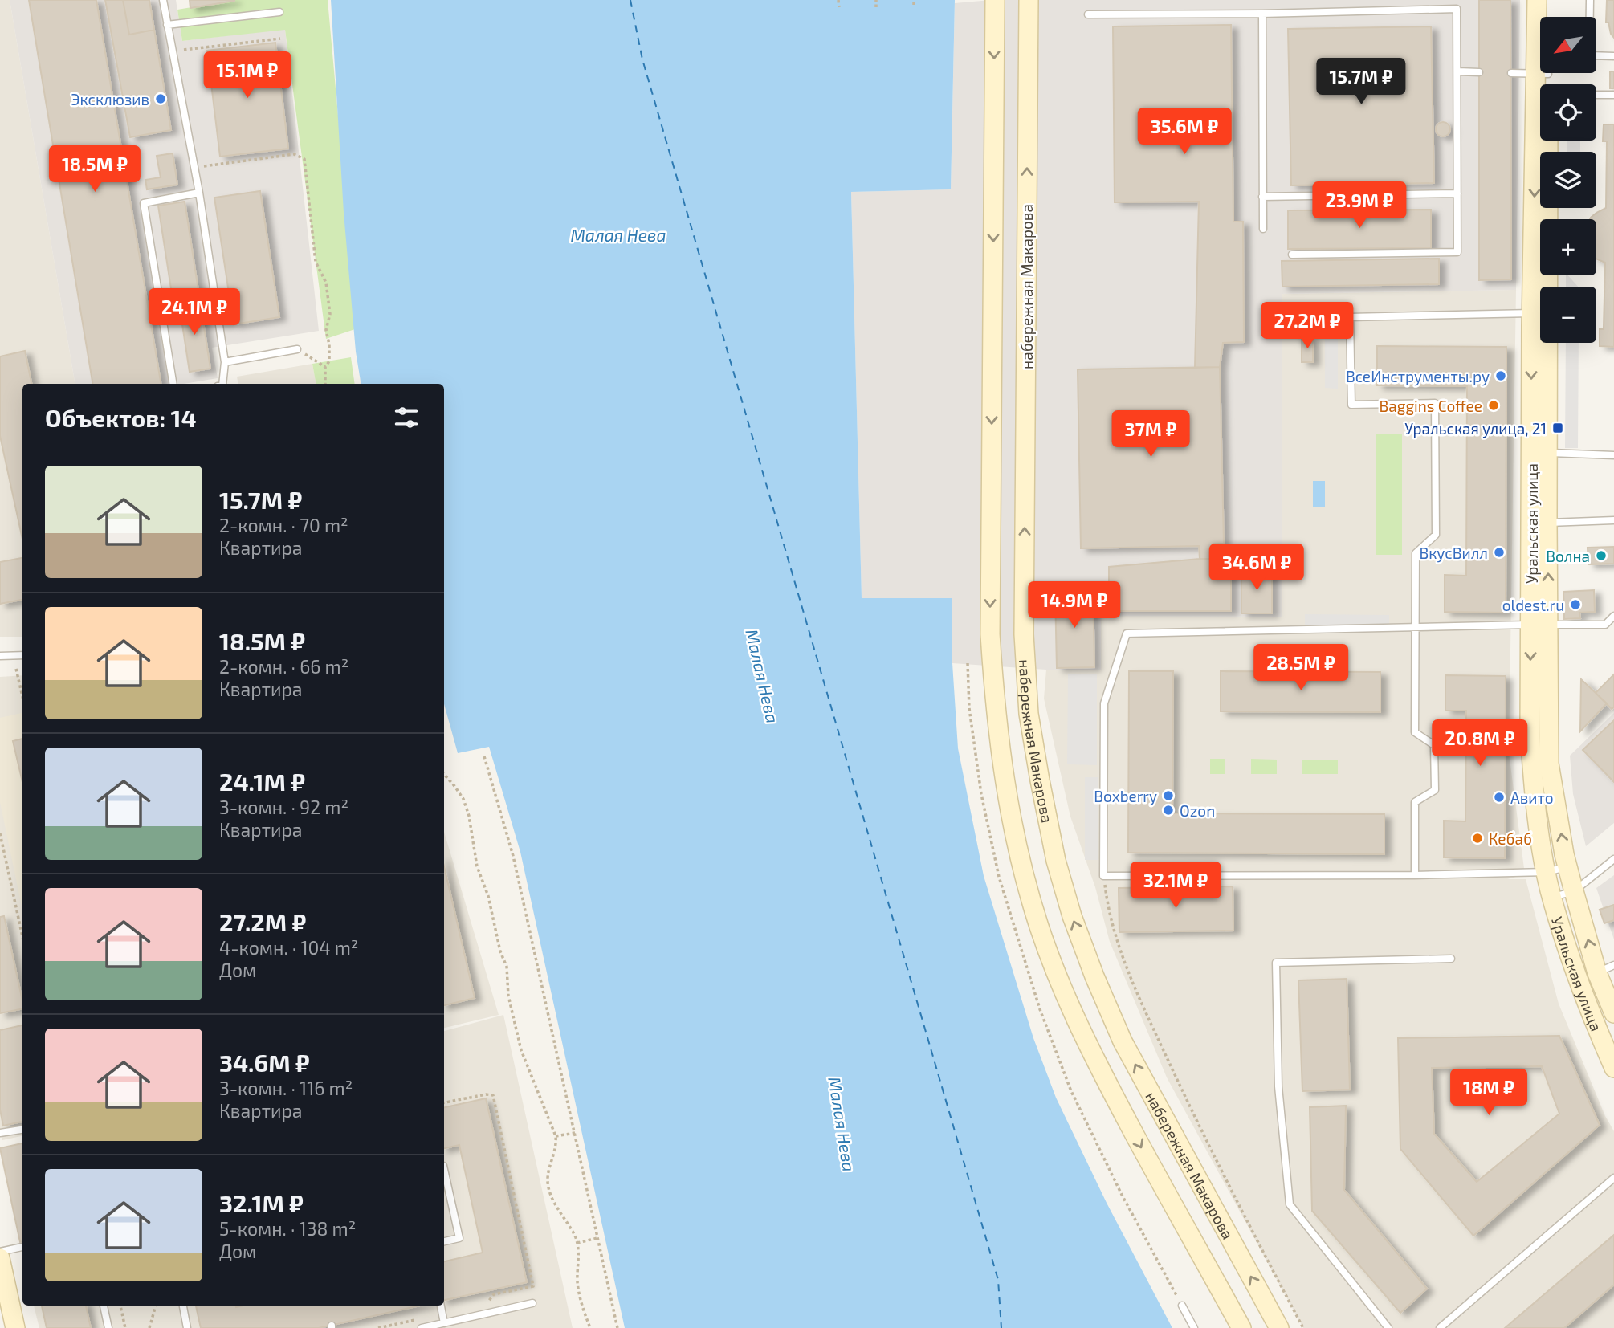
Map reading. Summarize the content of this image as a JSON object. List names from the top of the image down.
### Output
{
  "streets": {
    "main road": ["набережная Макарова", "Уральская улица"]
  },
  "water": ["Малая Нева"],
  "places": {
    "other": [
      "Эксклюзив",
      "ВсеИнструменты.ру",
      "Baggins Coffee",
      "ВкусВилл",
      "Волна",
      "oldest.ru",
      "Boxberry",
      "Авито",
      "Ozon",
      "Кебаб"
    ],
    "transit": ["Уральская улица, 21"]
  },
  "north": "bottom left",
  "page": {
    "map_buttons": ["+", "−"],
    "price": [
      "15.1M ₽",
      "15.7M ₽",
      "35.6M ₽",
      "18.5M ₽",
      "23.9M ₽",
      "24.1M ₽",
      "27.2M ₽",
      "37M ₽",
      "34.6M ₽",
      "14.9M ₽",
      "28.5M ₽",
      "20.8M ₽",
      "32.1M ₽",
      "18M ₽"
    ],
    "heading": "Объектов: 14",
    "list": [
      {
        "name": "15.7M ₽",
        "note": "2-комн. · 70 m² · Квартира"
      },
      {
        "name": "18.5M ₽",
        "note": "2-комн. · 66 m² · Квартира"
      },
      {
        "name": "24.1M ₽",
        "note": "3-комн. · 92 m² · Квартира"
      },
      {
        "name": "27.2M ₽",
        "note": "4-комн. · 104 m² · Дом"
      },
      {
        "name": "34.6M ₽",
        "note": "3-комн. · 116 m² · Квартира"
      },
      {
        "name": "32.1M ₽",
        "note": "5-комн. · 138 m² · Дом"
      }
    ]
  }
}
